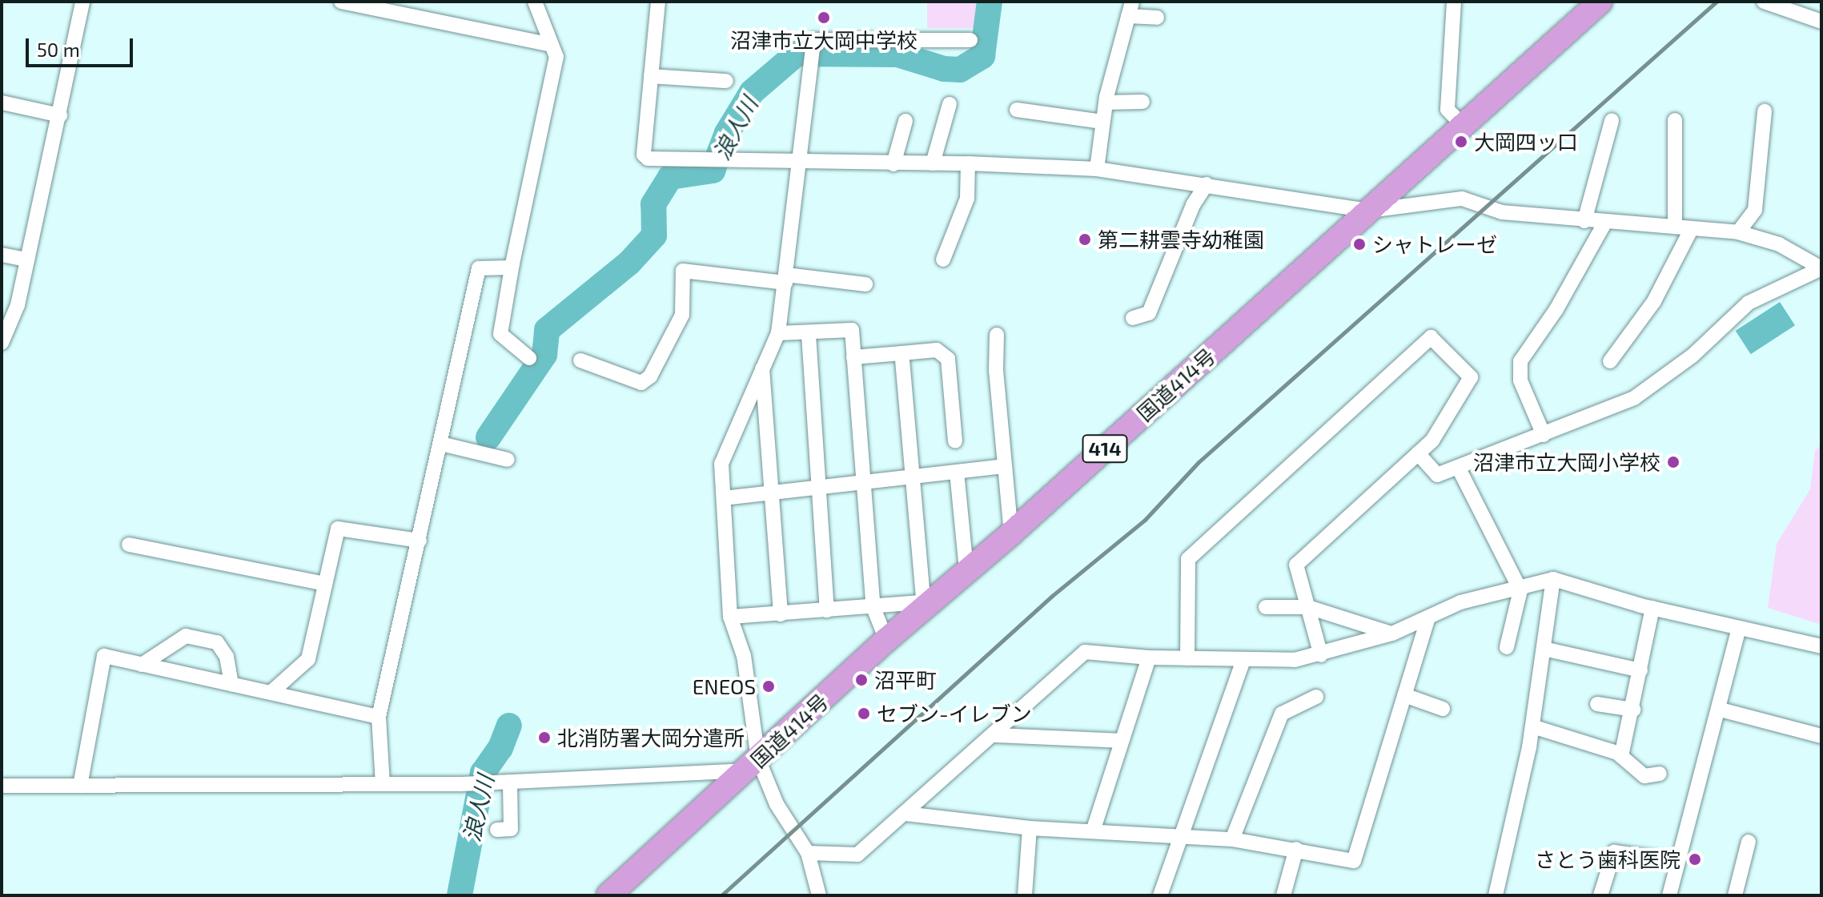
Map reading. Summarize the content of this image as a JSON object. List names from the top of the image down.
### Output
{
  "streets": {
    "highway": ["国道414号", "414"]
  },
  "water": ["浪人川"],
  "places": [
    "沼津市立大岡中学校",
    "大岡四ッ口",
    "第二耕雲寺幼稚園",
    "シャトレーゼ",
    "沼津市立大岡小学校",
    "沼平町",
    "ENEOS",
    "セブン-イレブン",
    "北消防署大岡分遣所",
    "さとう歯科医院"
  ],
  "scale_bar": "50 m"
}
